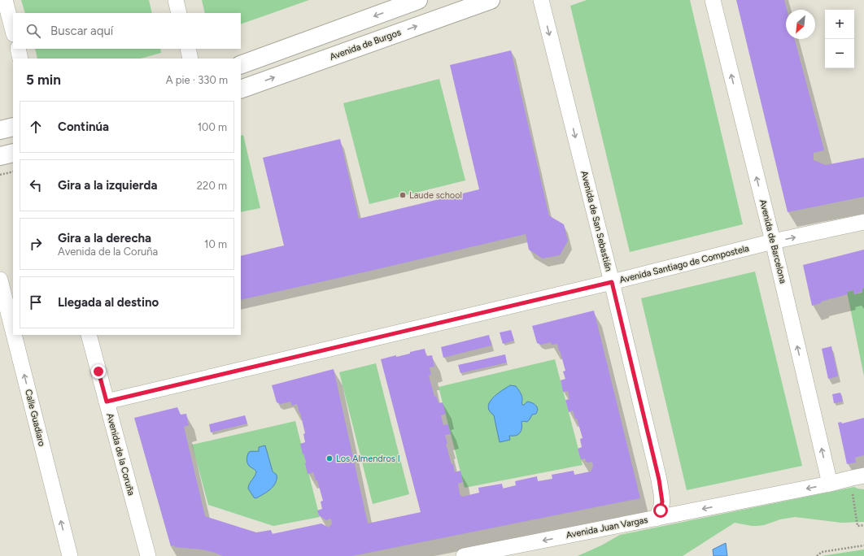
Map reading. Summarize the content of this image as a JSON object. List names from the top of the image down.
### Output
{
  "streets": {
    "street": [
      "Avenida de Burgos",
      "Avenida de San Sebastián",
      "Avenida de Barcelona",
      "Avenida Santiago de Compostela",
      "Calle Guadiaro",
      "Avenida de la Coruña",
      "Avenida Juan Vargas"
    ]
  },
  "crossings": [
    ["Avenida de San Sebastián", "Avenida Santiago de Compostela"],
    ["Avenida de San Sebastián", "Avenida Juan Vargas"],
    ["Avenida de Barcelona", "Avenida Santiago de Compostela"],
    ["Avenida de Barcelona", "Avenida Juan Vargas"],
    ["Avenida Santiago de Compostela", "Avenida de la Coruña"]
  ],
  "one_way": [
    "Avenida de San Sebastián",
    "Avenida de Barcelona",
    "Calle Guadiaro",
    "Avenida Juan Vargas"
  ],
  "places": ["Laude school", "Los Almendros I"],
  "north": "bottom left",
  "page": {
    "map_buttons": ["+", "−"],
    "search": "Buscar aquí",
    "heading": ["5 min", "A pie · 330 m"],
    "list": [
      ["Continúa", "100 m"],
      ["Gira a la izquierda", "220 m"],
      ["Gira a la derecha", "Avenida de la Coruña", "10 m"],
      "Llegada al destino"
    ]
  }
}
